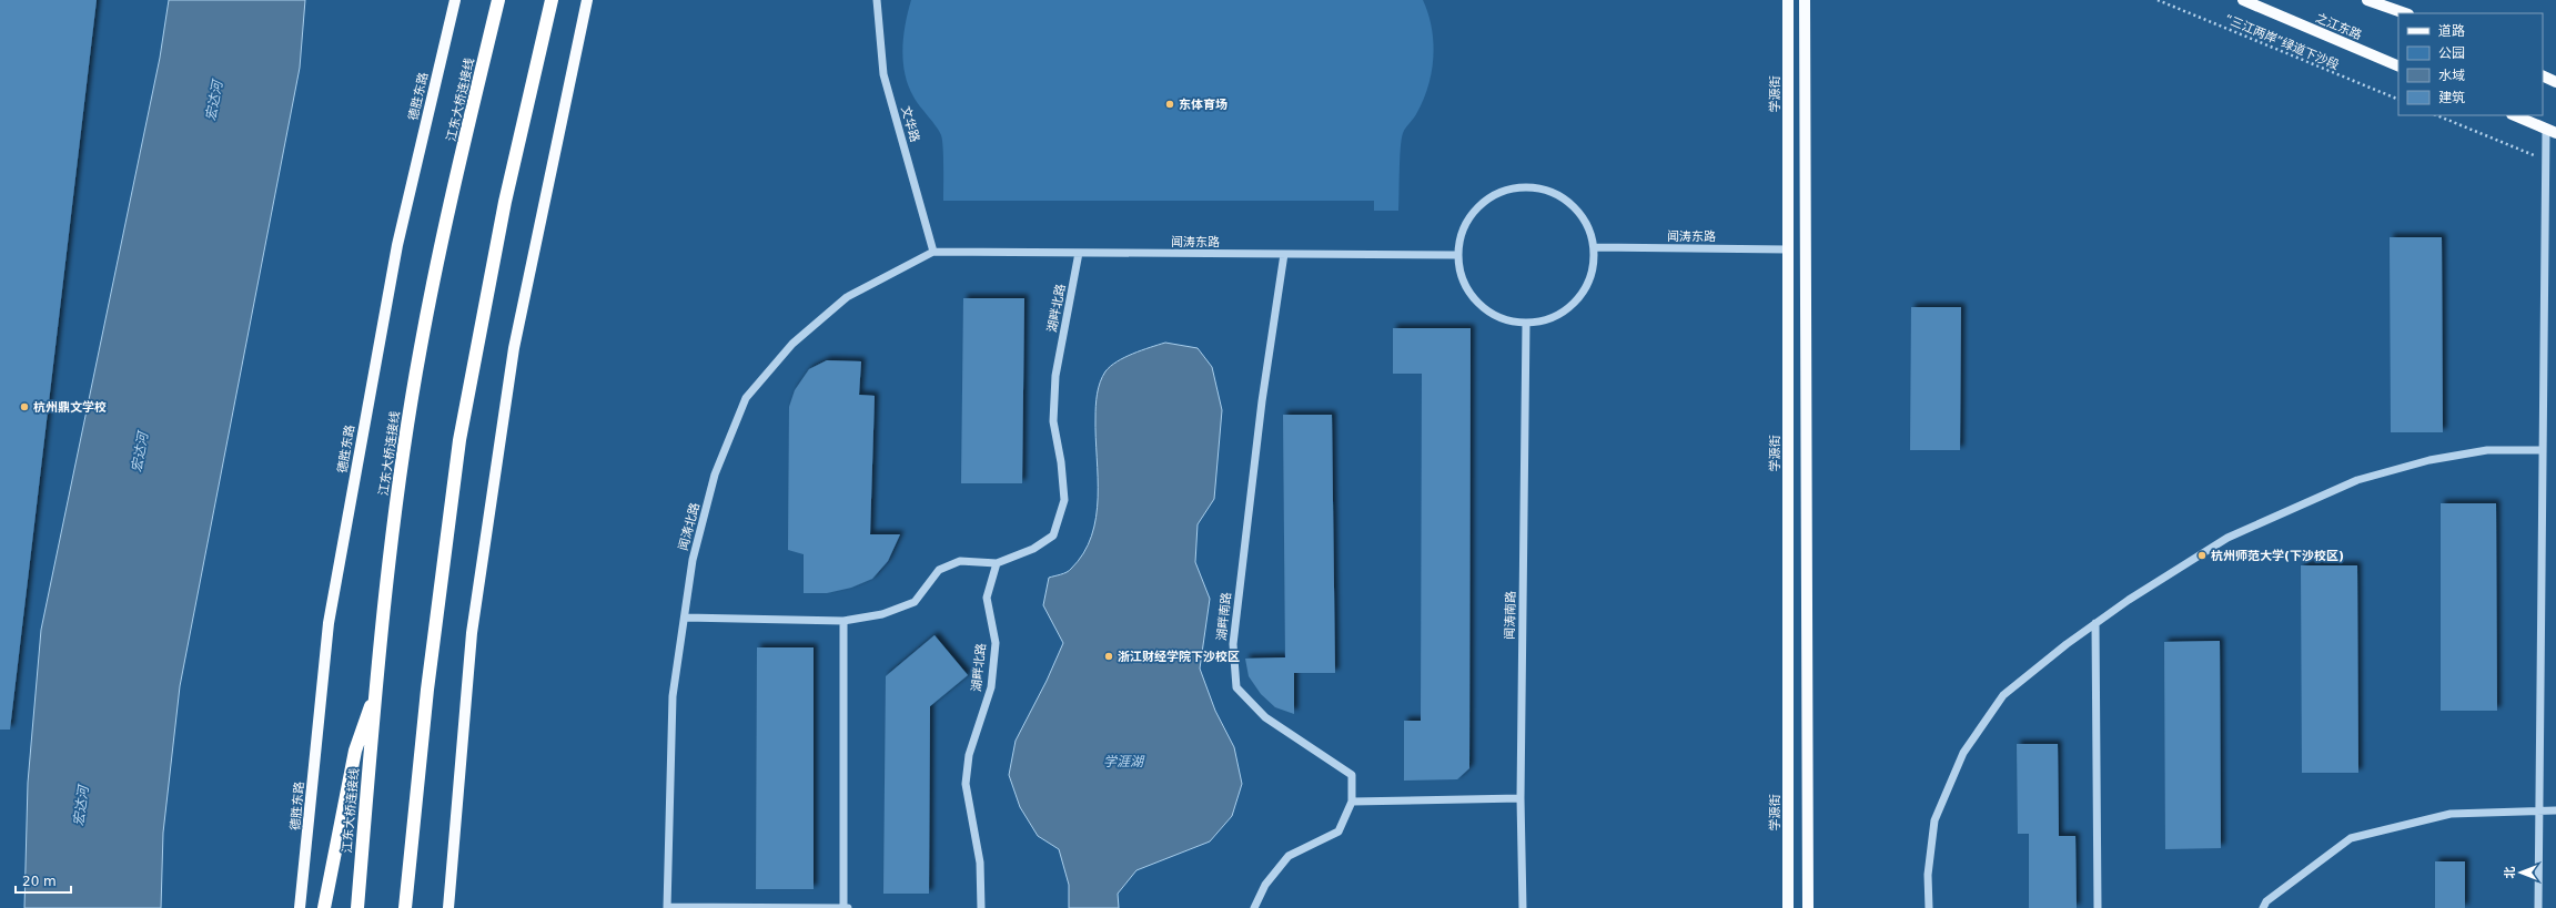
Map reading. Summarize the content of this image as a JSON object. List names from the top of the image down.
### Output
{
  "streets": {
    "highway": ["江东大桥连接线"],
    "main road": ["之江东路", "学源街", "德胜东路"],
    "street": [
      "文华路",
      "闻涛东路",
      "湖畔北路",
      "闻涛北路",
      "闻涛南路",
      "湖畔南路"
    ],
    "path": ["“三江两岸”绿道下沙段"]
  },
  "crossings": [
    ["学源街", "闻涛东路"],
    ["文华路", "闻涛东路"],
    ["文华路", "闻涛北路"],
    ["闻涛东路", "湖畔北路"],
    ["闻涛东路", "闻涛北路"],
    ["闻涛东路", "闻涛南路"],
    ["闻涛东路", "湖畔南路"]
  ],
  "water": ["宏达河", "学涯湖"],
  "places": [
    "东体育场",
    "杭州鼎文学校",
    "杭州师范大学(下沙校区)",
    "浙江财经学院下沙校区"
  ],
  "legend": [
    "道路",
    "公园",
    "水域",
    "建筑"
  ],
  "scale_bar": "20 m",
  "north": "left"
}
